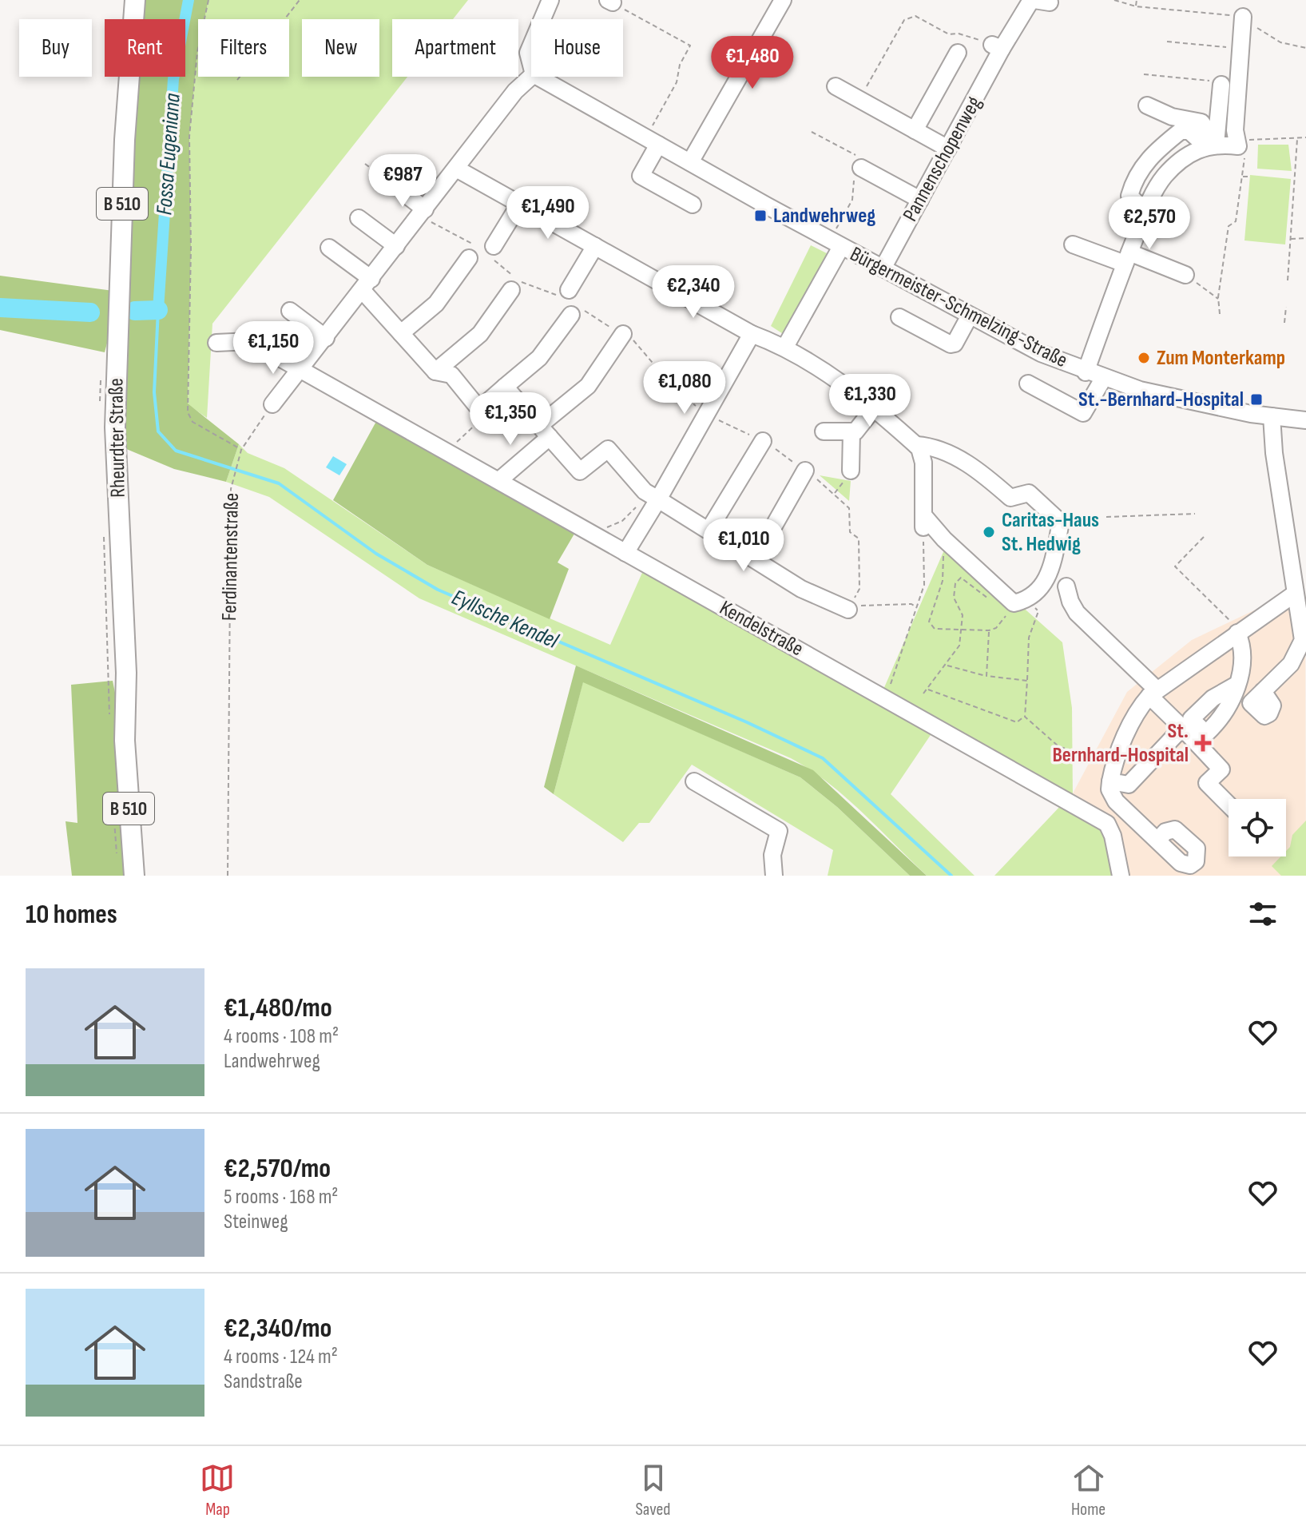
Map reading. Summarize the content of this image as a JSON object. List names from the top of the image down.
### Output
{
  "streets": {
    "main road": ["B 510", "Rheurdter Straße"],
    "street": ["Pannenschopenweg", "Bürgermeister-Schmelzing-Straße", "Kendelstraße"],
    "path": ["Ferdinantenstraße"]
  },
  "crossings": [
    ["Pannenschopenweg", "Bürgermeister-Schmelzing-Straße"]
  ],
  "water": ["Fossa Eugeniana", "Eyllsche Kendel"],
  "places": {
    "transit": ["Landwehrweg", "St.-Bernhard-Hospital"],
    "other": ["Zum Monterkamp", "Caritas-Haus St. Hedwig"],
    "health": ["St. Bernhard-Hospital"]
  },
  "page": {
    "chip": [
      "Buy",
      "Rent",
      "Filters",
      "New",
      "Apartment",
      "House"
    ],
    "price": [
      "€1,480",
      "€987",
      "€1,490",
      "€2,570",
      "€2,340",
      "€1,150",
      "€1,080",
      "€1,330",
      "€1,350",
      "€1,010"
    ],
    "heading": "10 homes",
    "list": [
      {
        "name": "€1,480/mo",
        "note": "4 rooms · 108 m² · Landwehrweg"
      },
      {
        "name": "€2,570/mo",
        "note": "5 rooms · 168 m² · Steinweg"
      },
      {
        "name": "€2,340/mo",
        "note": "4 rooms · 124 m² · Sandstraße"
      }
    ],
    "tabs": ["Map", "Saved", "Home"]
  }
}
